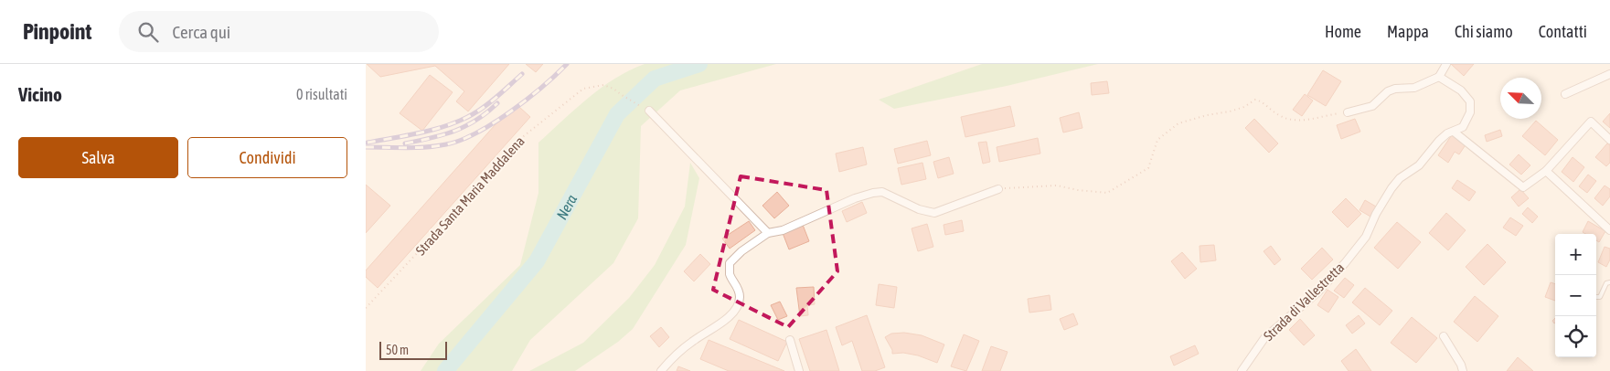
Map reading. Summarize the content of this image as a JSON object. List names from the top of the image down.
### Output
{
  "streets": {
    "street": ["Strada di Vallestretta"],
    "path": ["Strada Santa Maria Maddalena"]
  },
  "water": ["Nera"],
  "scale_bar": "50 m",
  "north": "top left",
  "page": {
    "header": "Pinpoint",
    "search": "Cerca qui",
    "nav": [
      "Home",
      "Mappa",
      "Chi siamo",
      "Contatti"
    ],
    "heading": ["Vicino", "0 risultati"],
    "buttons": ["Salva", "Condividi"],
    "map_buttons": ["+", "−"],
    "scale": "50 m"
  }
}
